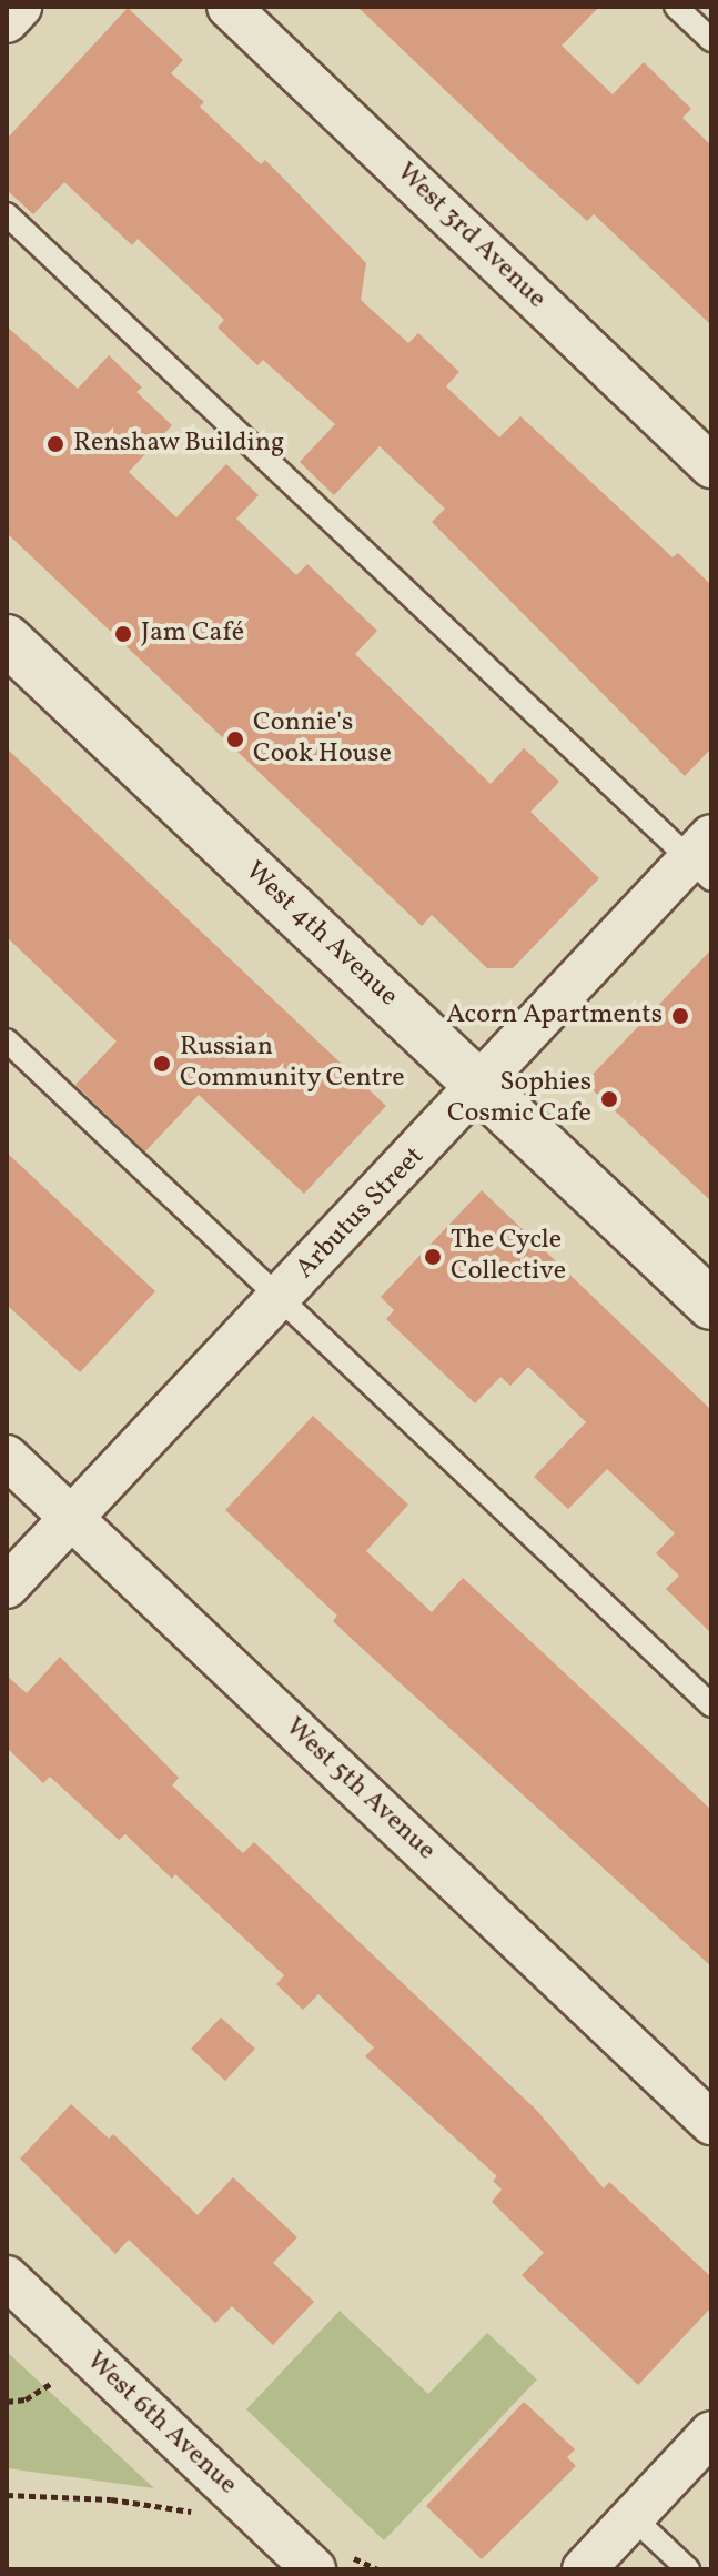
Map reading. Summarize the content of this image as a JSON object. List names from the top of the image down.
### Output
{
  "streets": {
    "main road": ["West 4th Avenue"],
    "street": [
      "West 3rd Avenue",
      "Arbutus Street",
      "West 5th Avenue",
      "West 6th Avenue"
    ]
  },
  "crossings": [
    ["West 4th Avenue", "Arbutus Street"],
    ["Arbutus Street", "West 5th Avenue"]
  ],
  "places": [
    "Renshaw Building",
    "Jam Café",
    "Connie's Cook House",
    "Acorn Apartments",
    "Russian Community Centre",
    "Sophies Cosmic Cafe",
    "The Cycle Collective"
  ]
}
